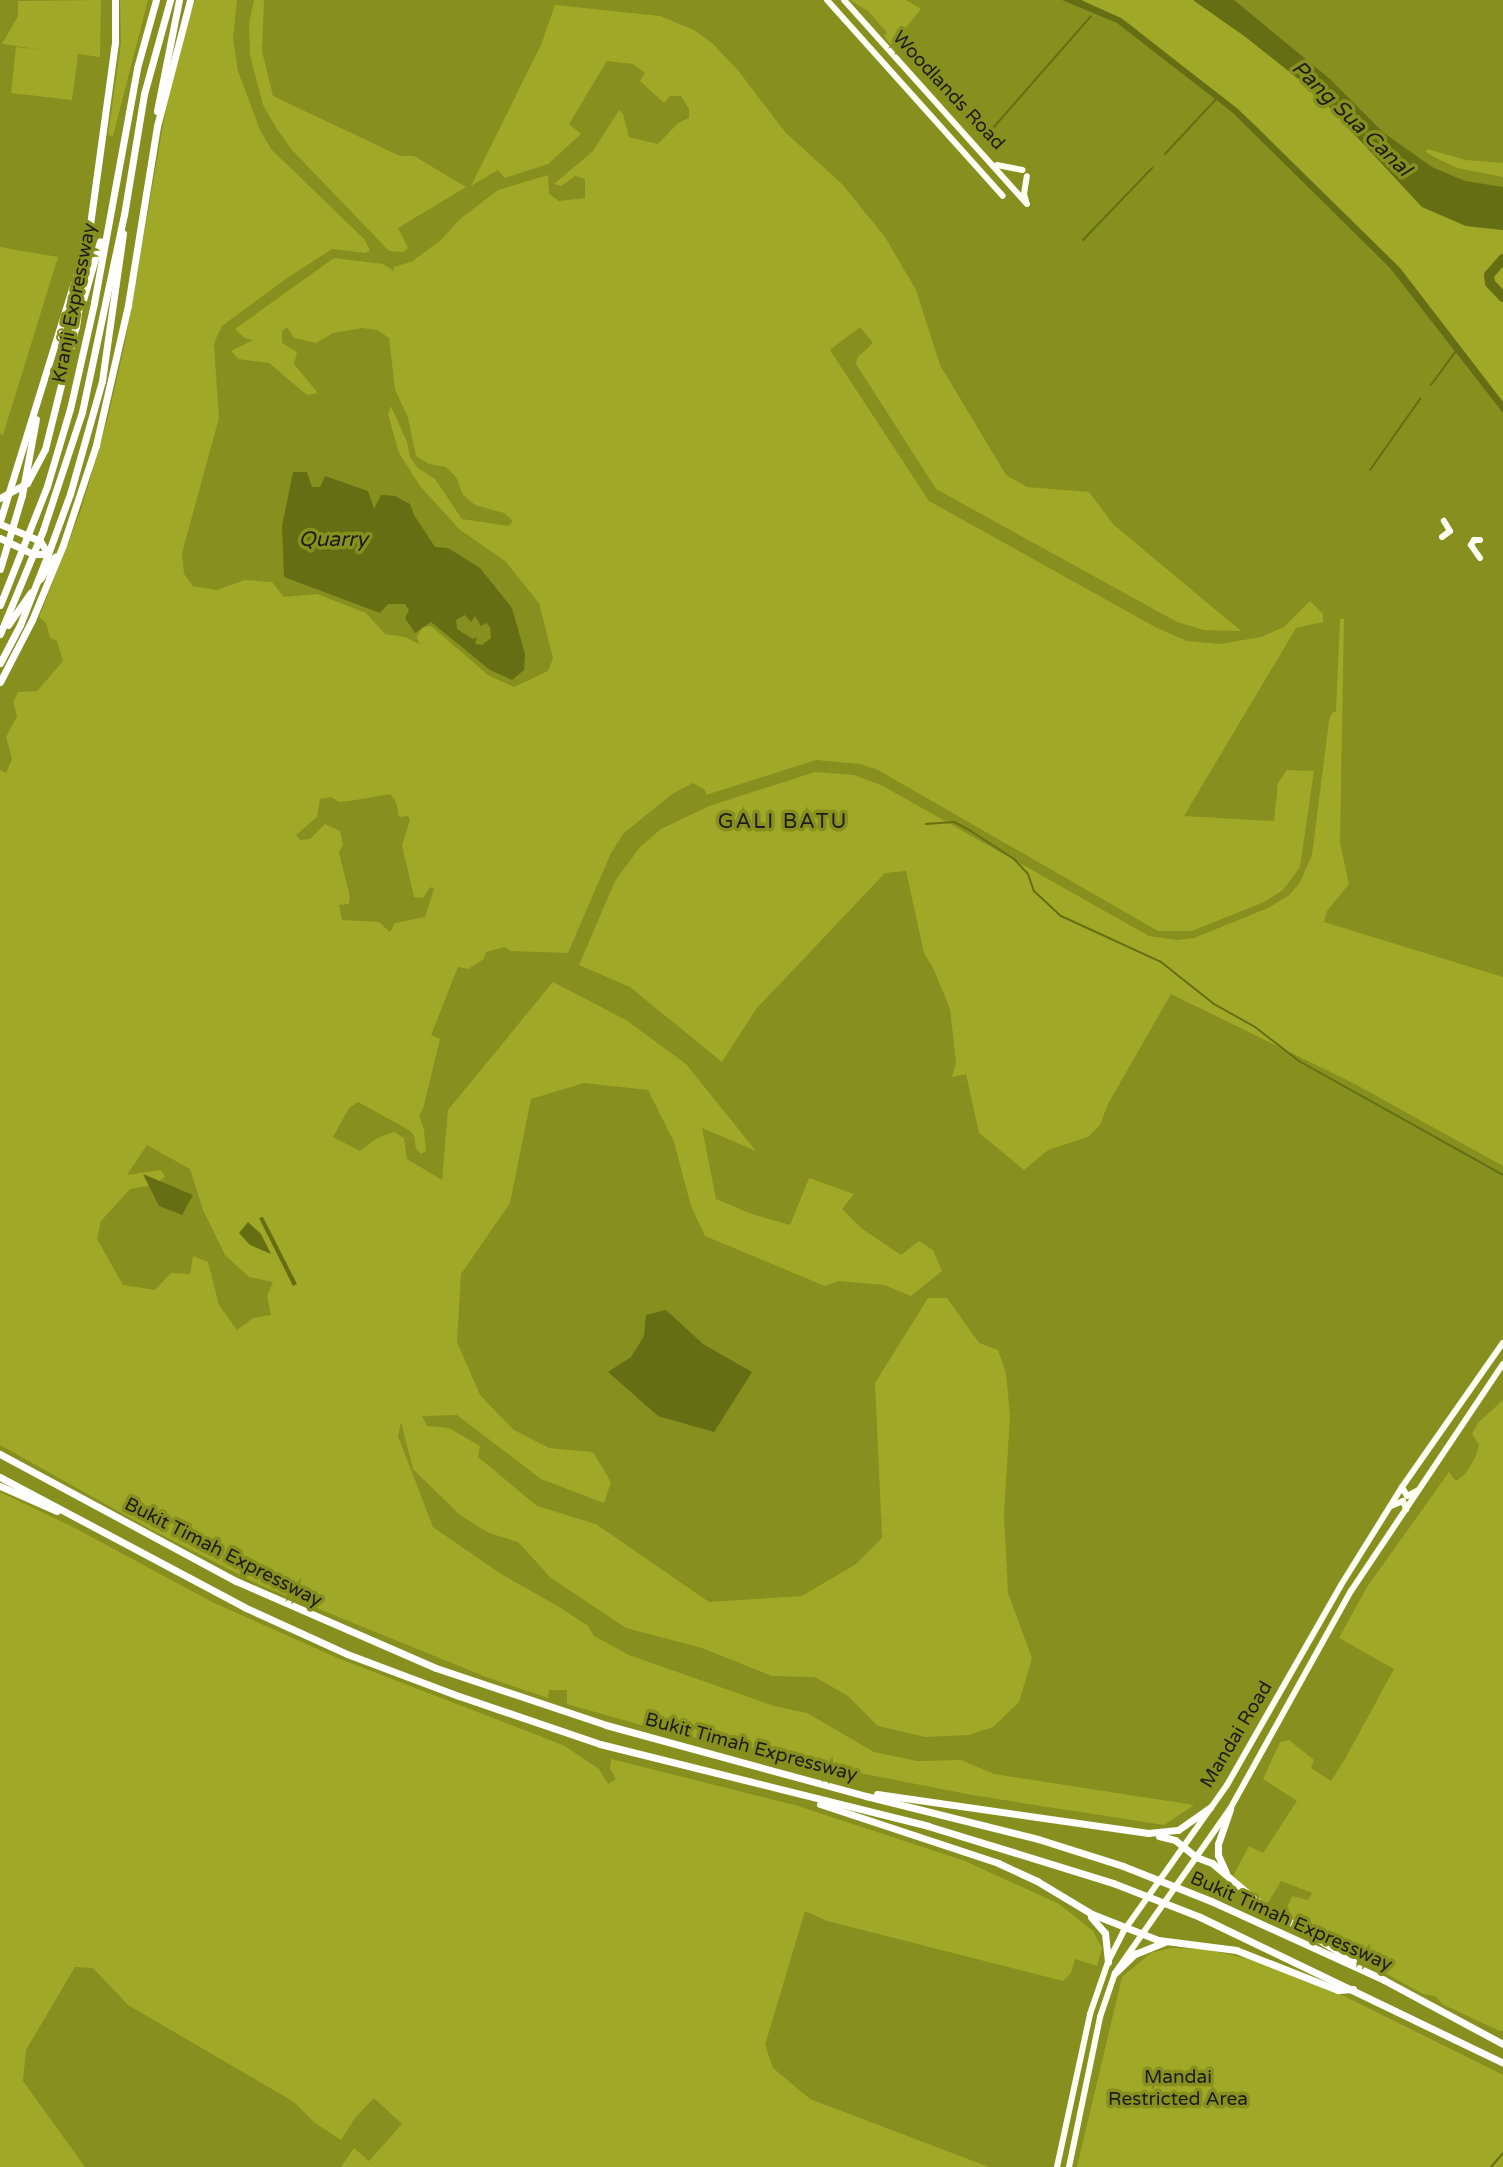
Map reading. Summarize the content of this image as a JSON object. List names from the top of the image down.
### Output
{
  "streets": {
    "highway": ["Kranji Expressway", "Bukit Timah Expressway"],
    "main road": ["Woodlands Road", "Mandai Road"]
  },
  "districts": ["GALI BATU"],
  "water": ["Pang Sua Canal", "Quarry"],
  "parks": ["Mandai Restricted Area"]
}
